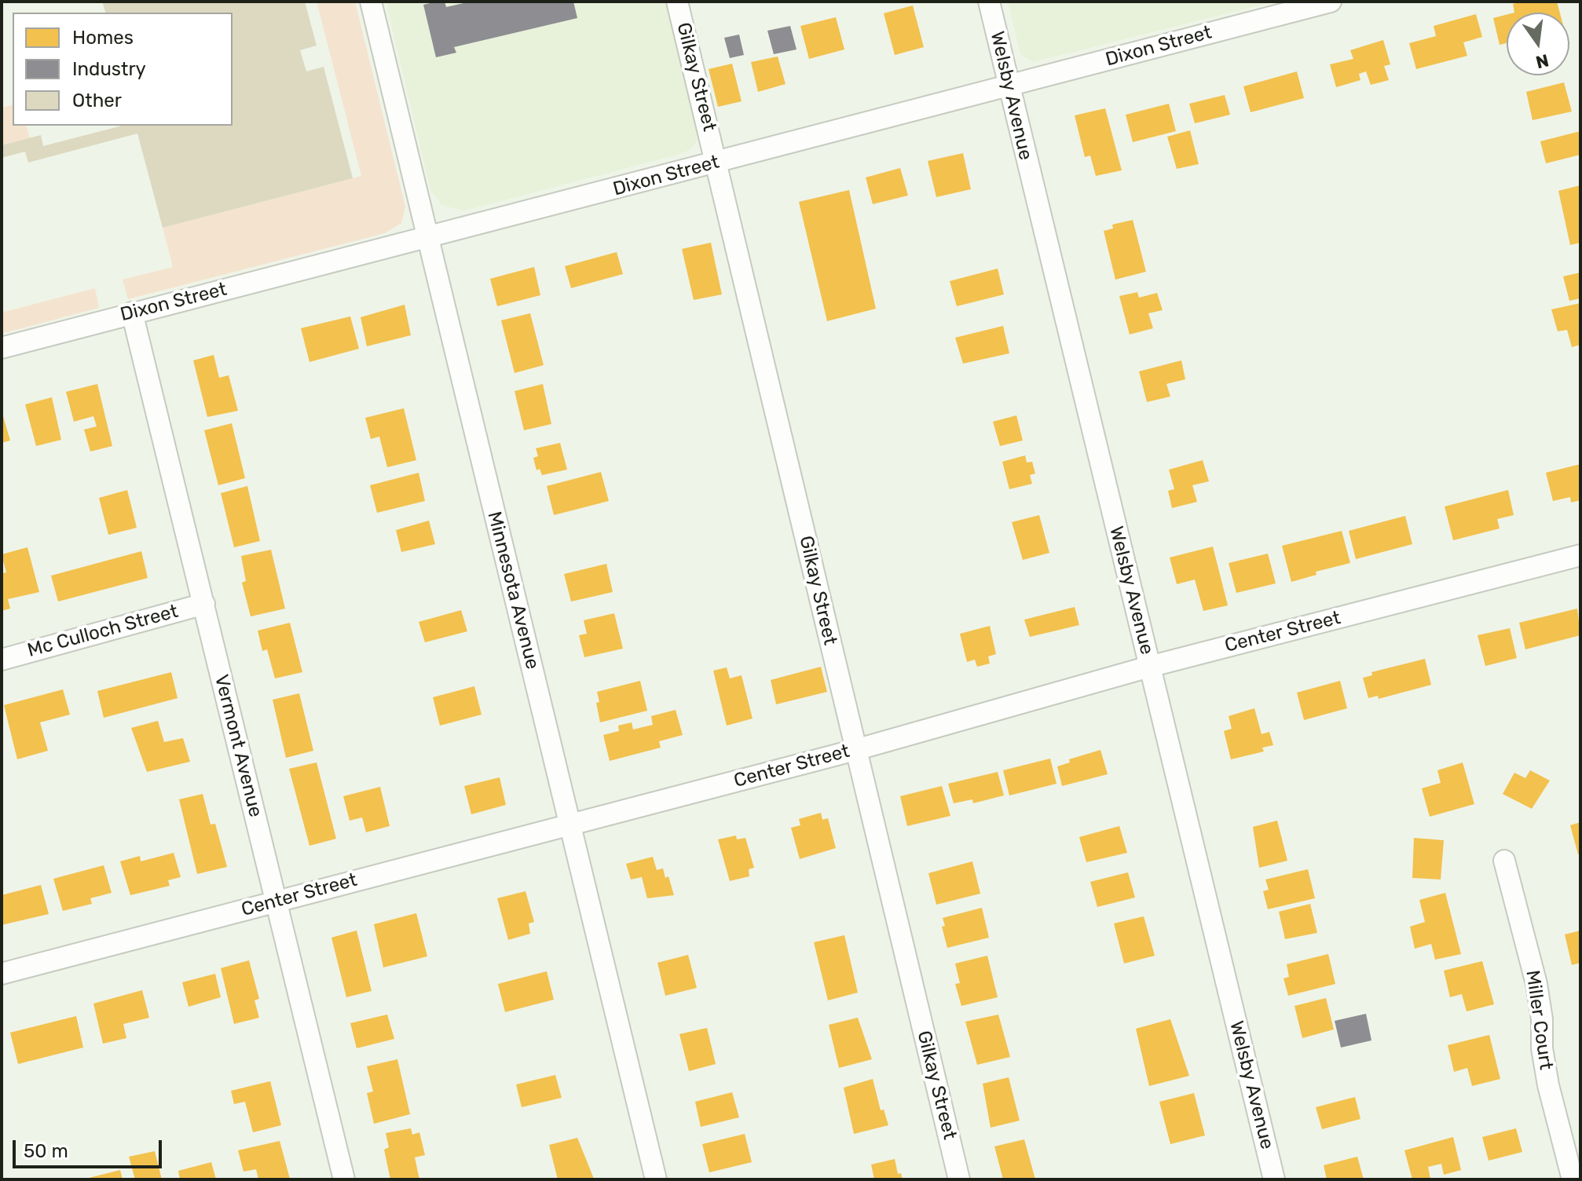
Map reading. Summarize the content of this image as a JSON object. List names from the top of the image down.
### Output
{
  "streets": {
    "street": [
      "Dixon Street",
      "Gilkay Street",
      "Welsby Avenue",
      "Minnesota Avenue",
      "Mc Culloch Street",
      "Center Street",
      "Vermont Avenue",
      "Miller Court"
    ]
  },
  "crossings": [
    ["Dixon Street", "Gilkay Street"],
    ["Dixon Street", "Welsby Avenue"],
    ["Dixon Street", "Minnesota Avenue"],
    ["Dixon Street", "Vermont Avenue"],
    ["Gilkay Street", "Center Street"],
    ["Welsby Avenue", "Center Street"],
    ["Minnesota Avenue", "Center Street"],
    ["Mc Culloch Street", "Vermont Avenue"],
    ["Center Street", "Vermont Avenue"]
  ],
  "legend": ["Homes", "Industry", "Other"],
  "scale_bar": "50 m",
  "north": "bottom"
}
